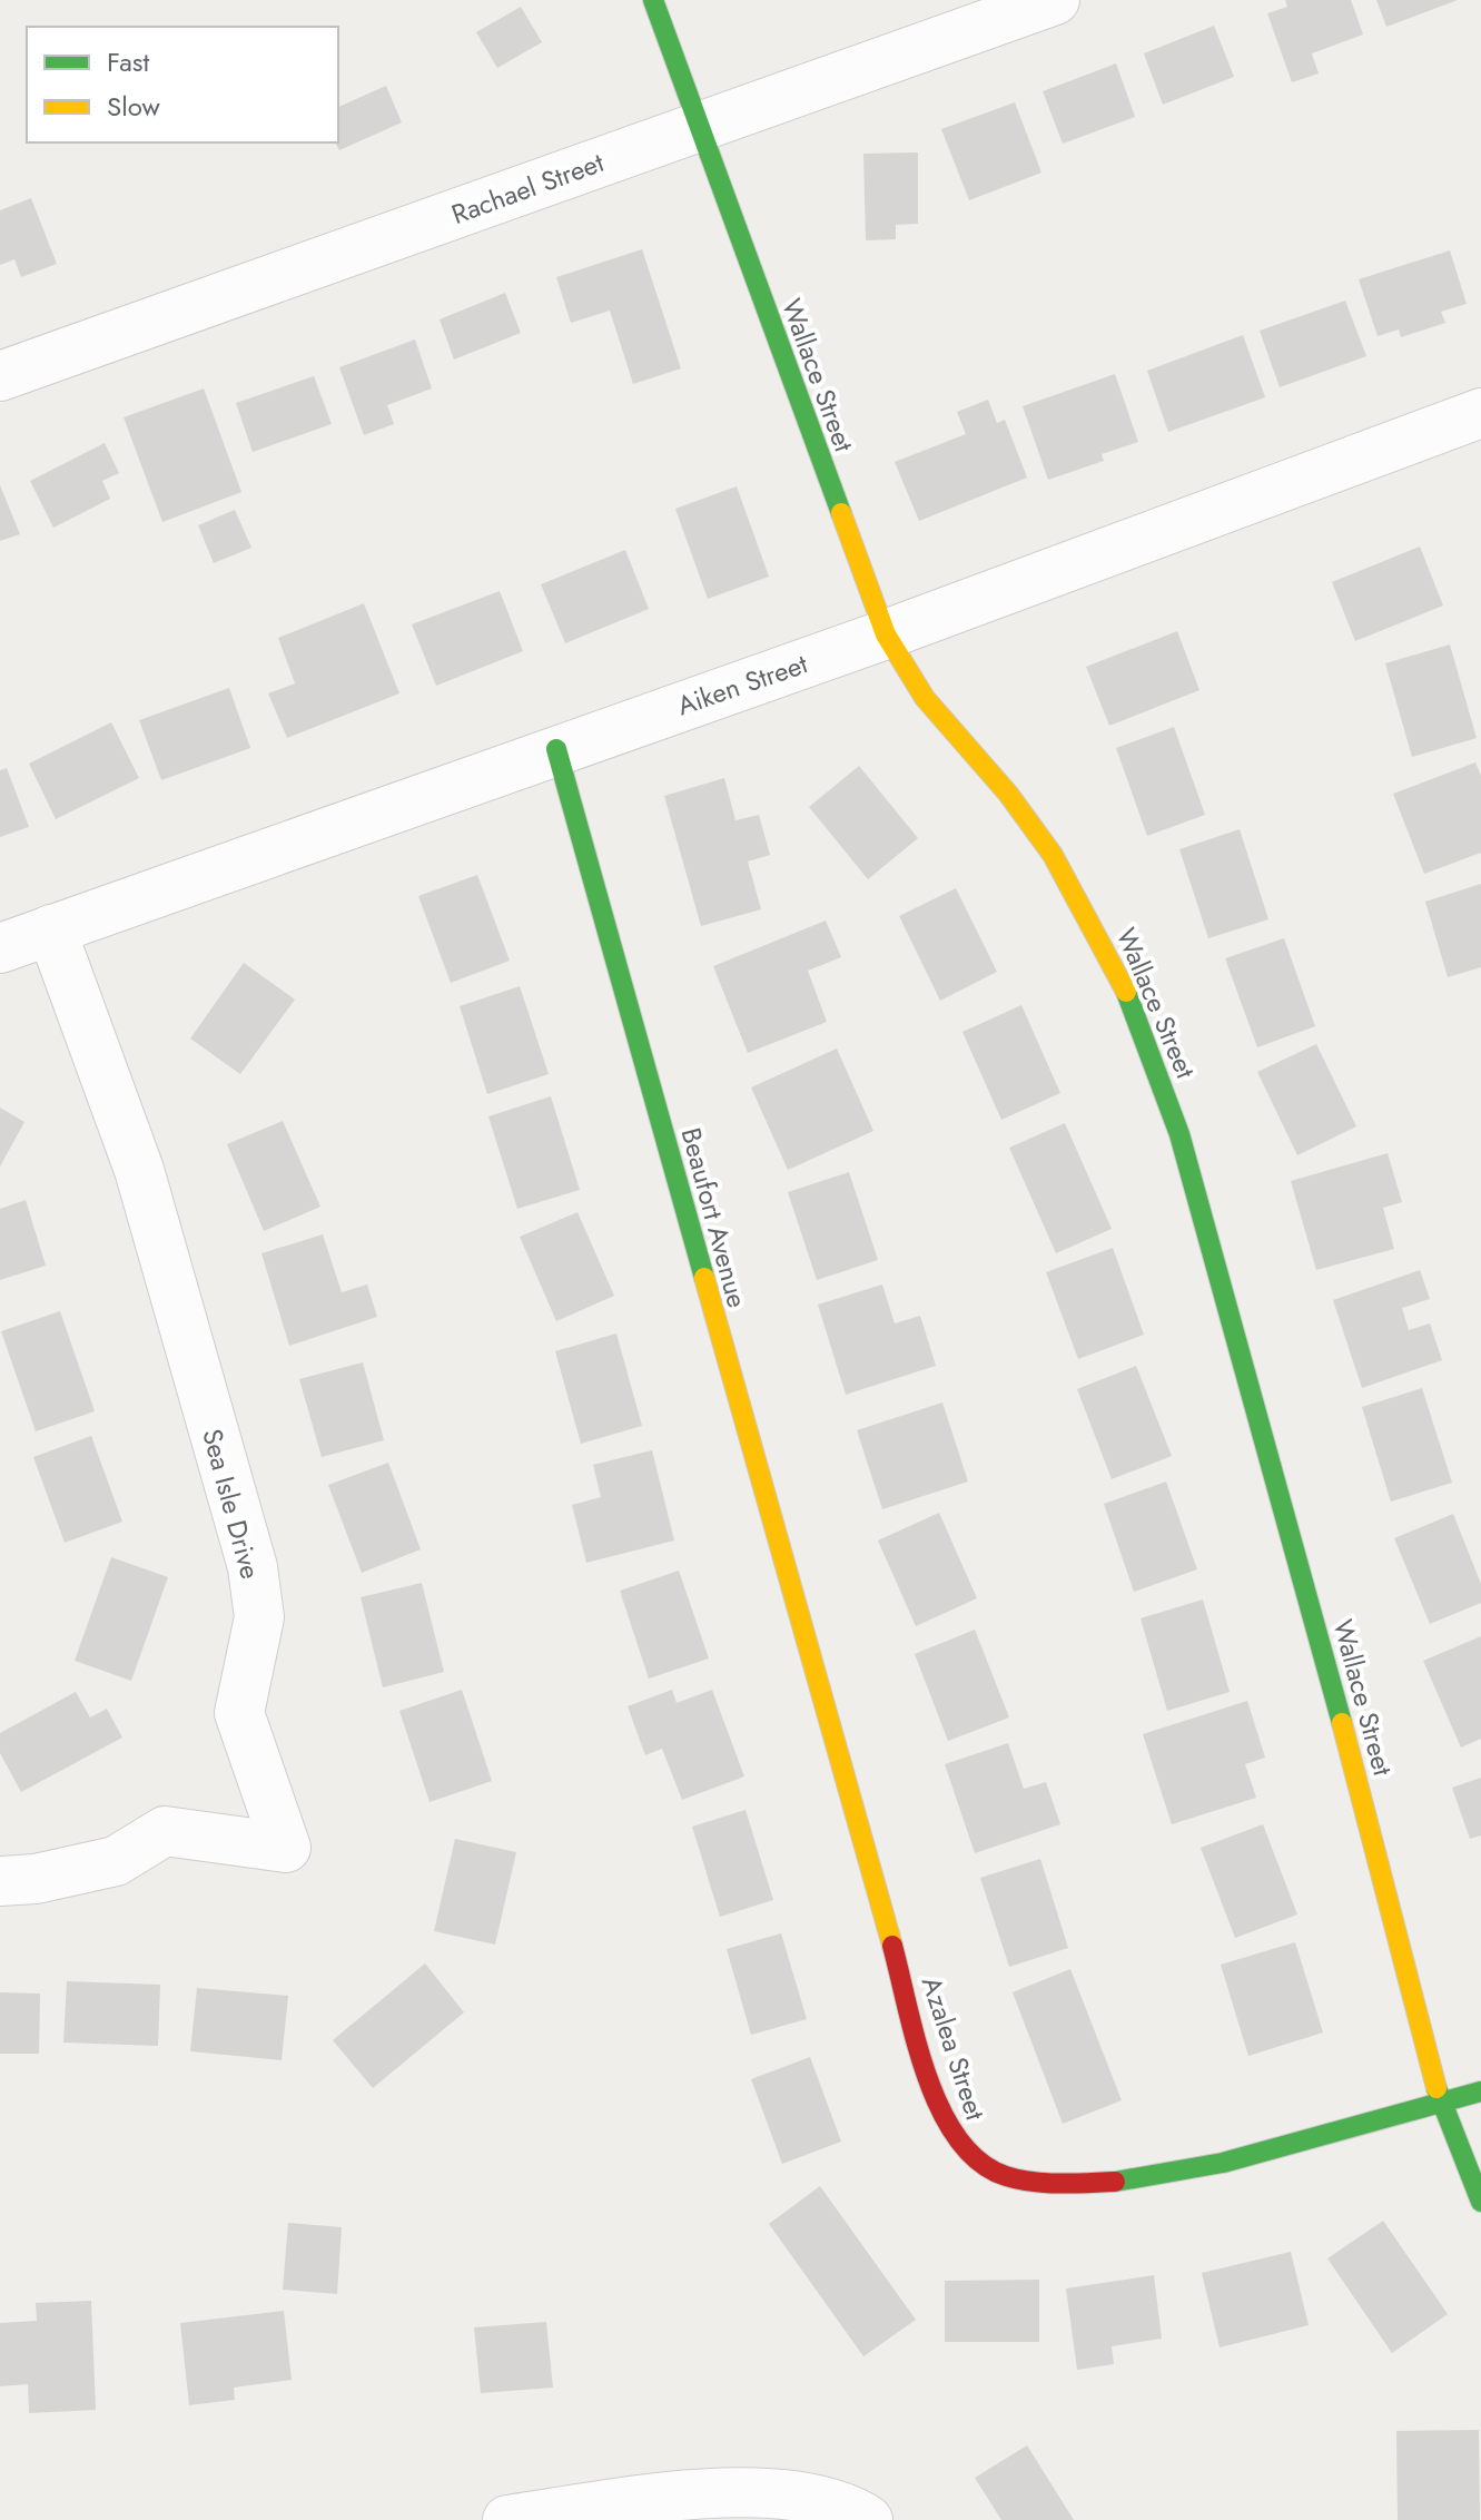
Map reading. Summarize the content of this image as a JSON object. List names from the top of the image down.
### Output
{
  "streets": {
    "street": [
      "Rachael Street",
      "Wallace Street",
      "Aiken Street",
      "Beaufort Avenue",
      "Sea Isle Drive",
      "Azalea Street"
    ]
  },
  "crossings": [
    ["Rachael Street", "Wallace Street"],
    ["Wallace Street", "Aiken Street"],
    ["Wallace Street", "Azalea Street"],
    ["Aiken Street", "Beaufort Avenue"],
    ["Aiken Street", "Sea Isle Drive"],
    ["Beaufort Avenue", "Azalea Street"]
  ],
  "legend": ["Fast", "Slow"]
}
